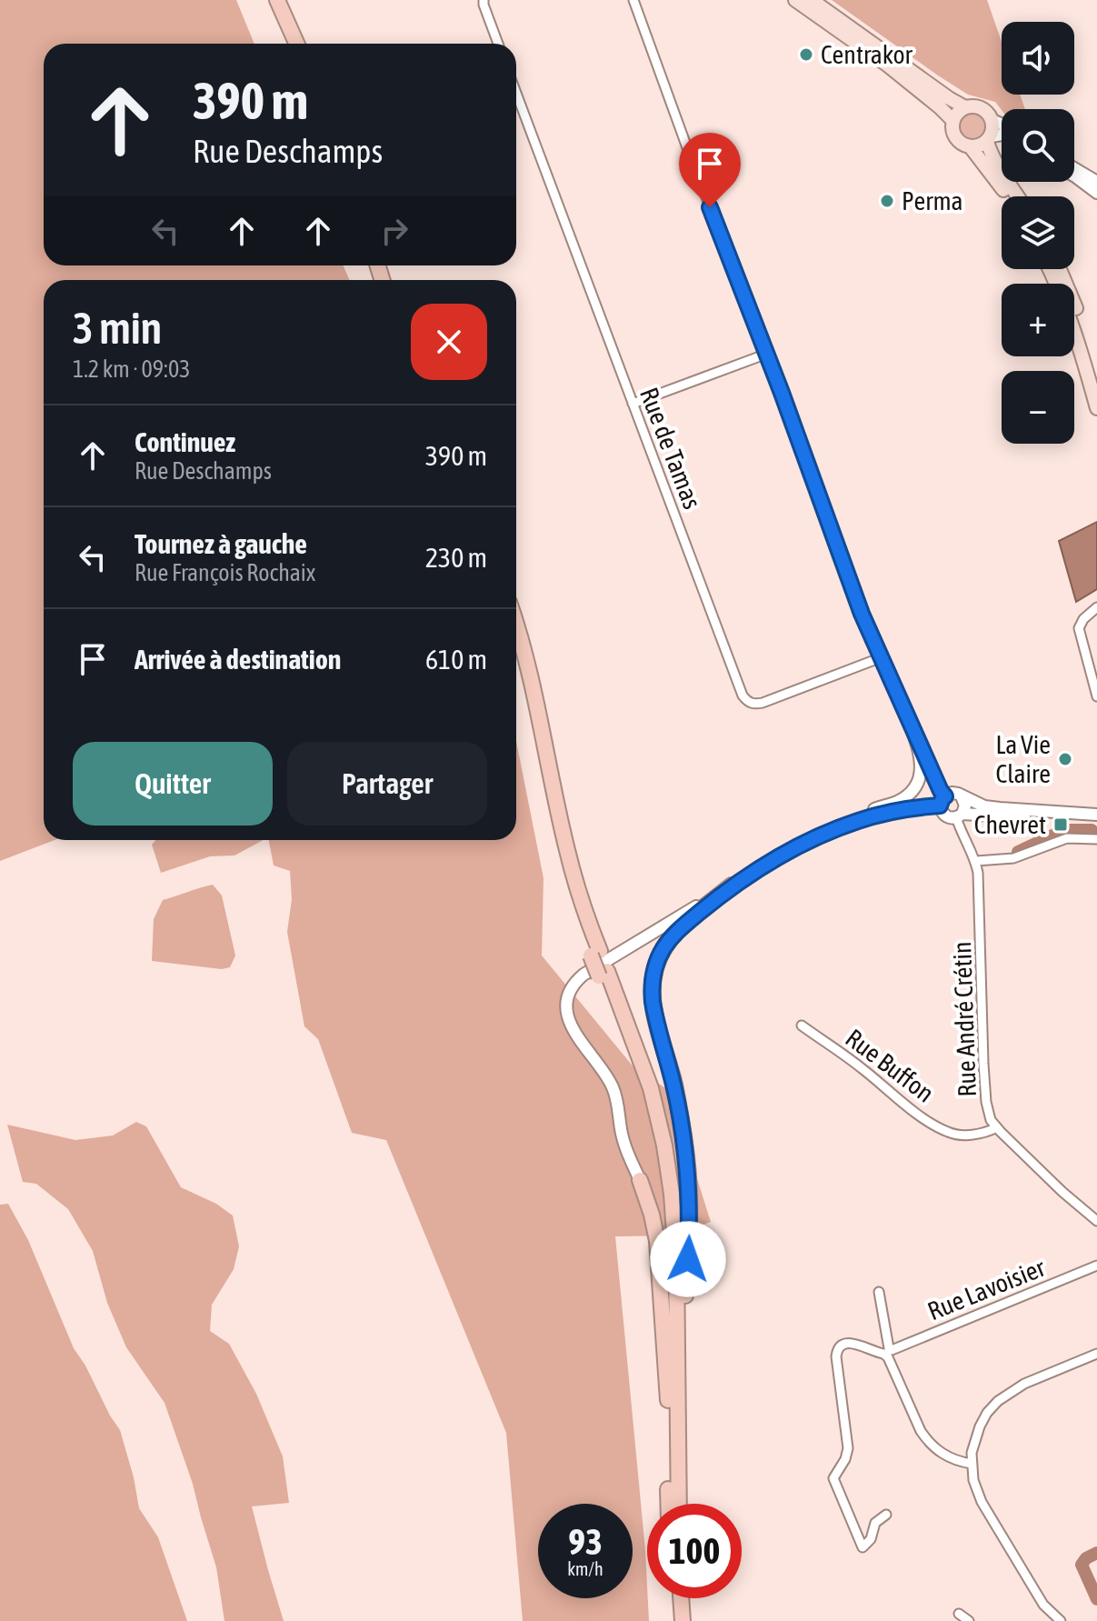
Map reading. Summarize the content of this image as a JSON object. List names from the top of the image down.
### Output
{
  "streets": {
    "street": [
      "Rue de Tamas",
      "Rue André Crétin",
      "Rue Buffon",
      "Rue Lavoisier"
    ]
  },
  "crossings": [
    ["Rue André Crétin", "Rue Buffon"]
  ],
  "places": {
    "other": ["Centrakor", "Perma", "La Vie Claire"],
    "transit": ["Chevret"]
  },
  "page": {
    "map_buttons": ["+", "−"],
    "turn": ["390 m", "Rue Deschamps"],
    "heading": ["3 min", "1.2 km · 09:03"],
    "list": [
      {
        "name": "Continuez",
        "note": "Rue Deschamps",
        "value": "390 m"
      },
      {
        "name": "Tournez à gauche",
        "note": "Rue François Rochaix",
        "value": "230 m"
      },
      {
        "name": "Arrivée à destination",
        "value": "610 m"
      }
    ],
    "buttons": ["Quitter", "Partager"],
    "speed": "93 km/h",
    "limit": "100"
  }
}
